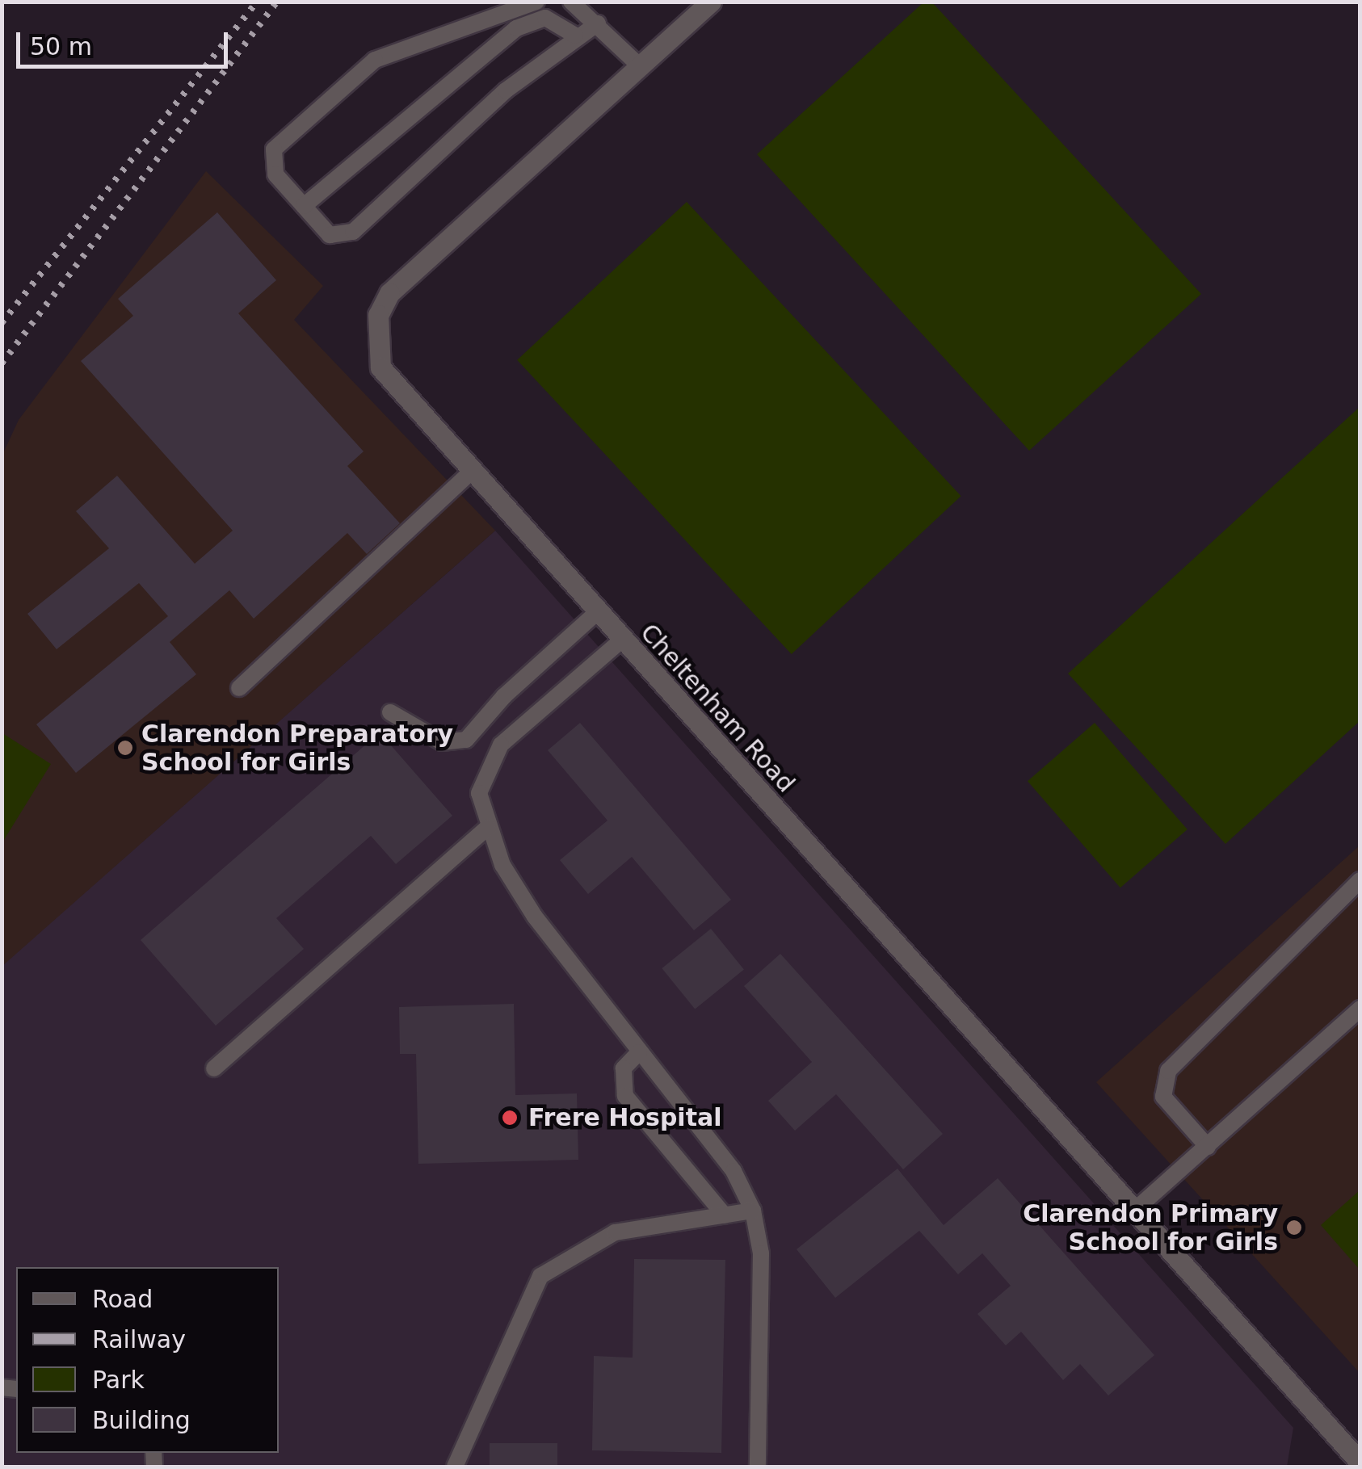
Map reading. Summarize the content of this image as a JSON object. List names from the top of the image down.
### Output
{
  "streets": {
    "street": ["Cheltenham Road"]
  },
  "places": ["Clarendon Preparatory School for Girls", "Frere Hospital", "Clarendon Primary School for Girls"],
  "legend": [
    "Road",
    "Railway",
    "Park",
    "Building"
  ],
  "scale_bar": "50 m"
}
